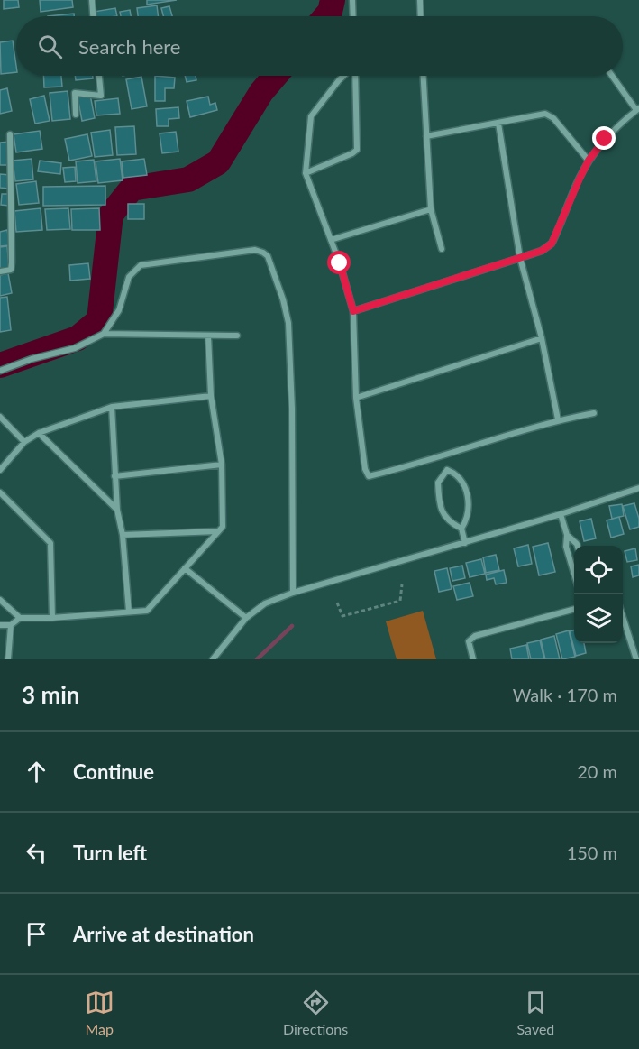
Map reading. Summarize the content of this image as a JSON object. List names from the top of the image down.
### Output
{
  "page": {
    "search": "Search here",
    "heading": ["3 min", "Walk · 170 m"],
    "list": [
      ["Continue", "20 m"],
      ["Turn left", "150 m"],
      "Arrive at destination"
    ],
    "nav": ["Map", "Directions", "Saved"]
  }
}
